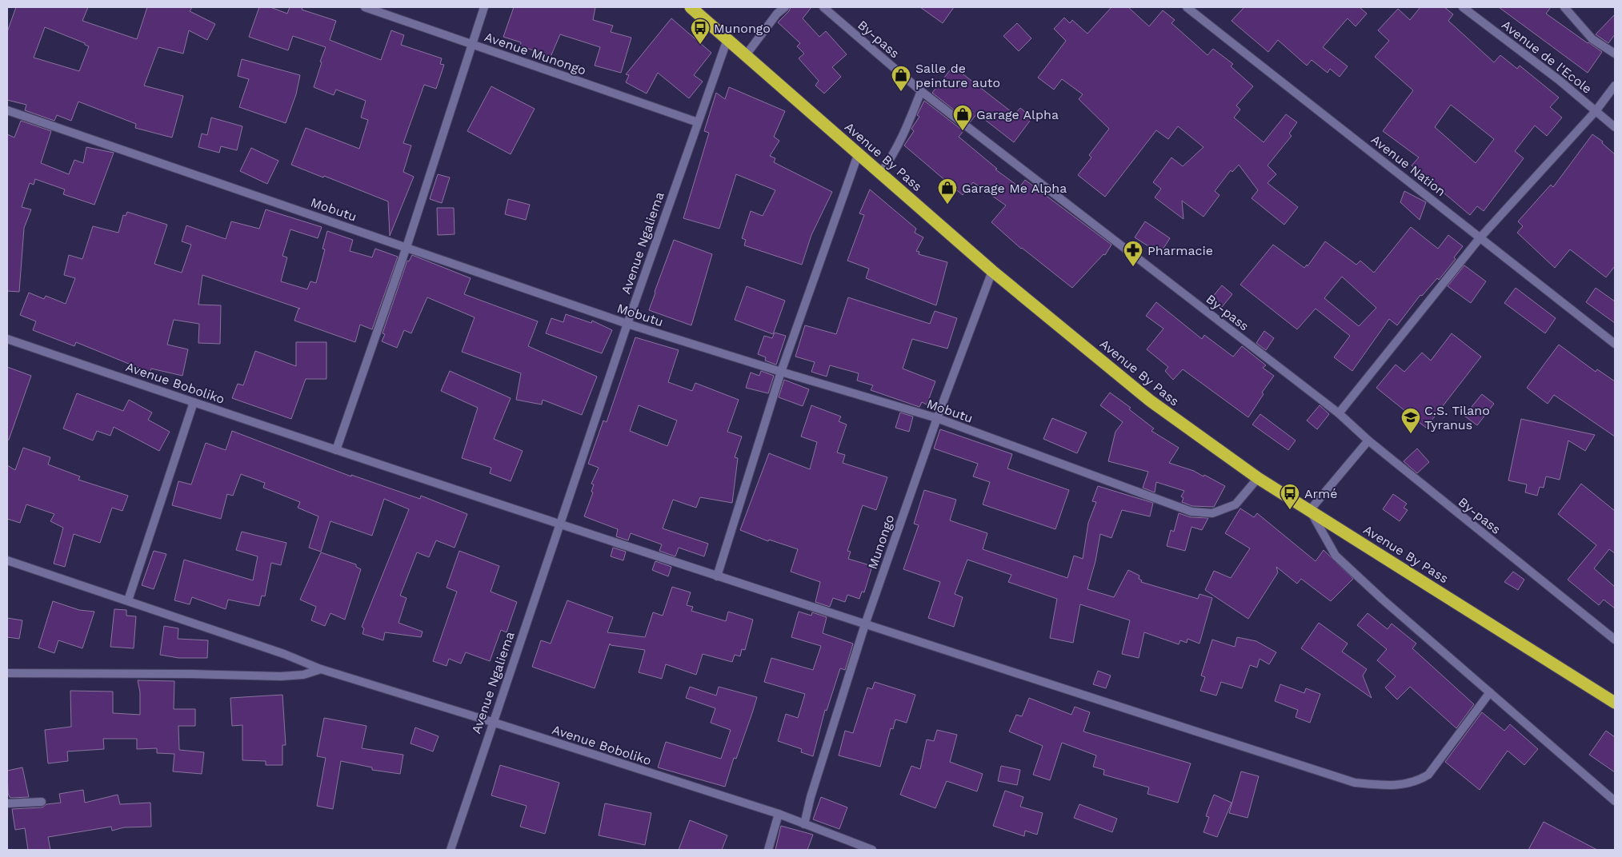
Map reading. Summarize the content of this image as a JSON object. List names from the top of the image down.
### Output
{
  "streets": {
    "highway": ["Avenue By Pass"],
    "street": [
      "By-pass",
      "Avenue Munongo",
      "Avenue de l'Ecole",
      "Avenue Nation",
      "Mobutu",
      "Avenue Ngaliema",
      "Avenue Boboliko",
      "Munongo"
    ]
  },
  "crossings": [
    ["Avenue Munongo", "Avenue Ngaliema"],
    ["Avenue By Pass", "Mobutu"],
    ["Avenue By Pass", "Avenue Ngaliema"],
    ["Avenue By Pass", "Munongo"],
    ["Mobutu", "Avenue Ngaliema"],
    ["Mobutu", "Munongo"],
    ["Avenue Ngaliema", "Avenue Boboliko"],
    ["Avenue Boboliko", "Munongo"]
  ],
  "places": {
    "bus stop": ["Munongo", "Armé"],
    "shop": ["Salle de peinture auto", "Garage Alpha", "Garage Me Alpha"],
    "pharmacy": ["Pharmacie"],
    "school or university": ["C.S. Tilano Tyranus"]
  }
}
